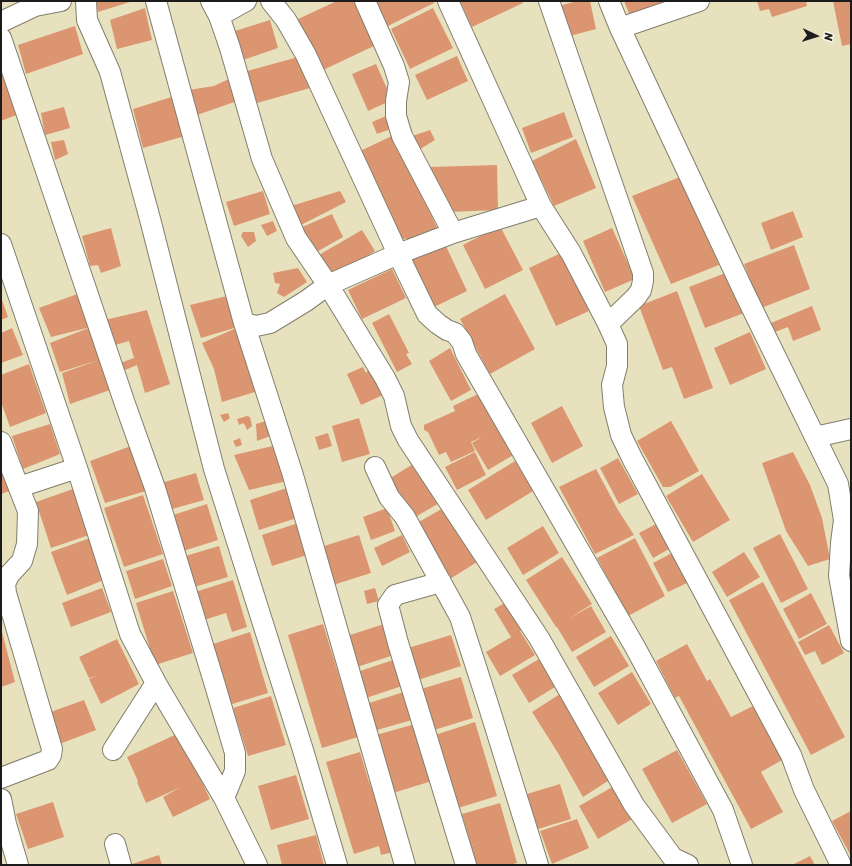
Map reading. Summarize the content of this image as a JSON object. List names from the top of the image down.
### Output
{
  "north": "right"
}
